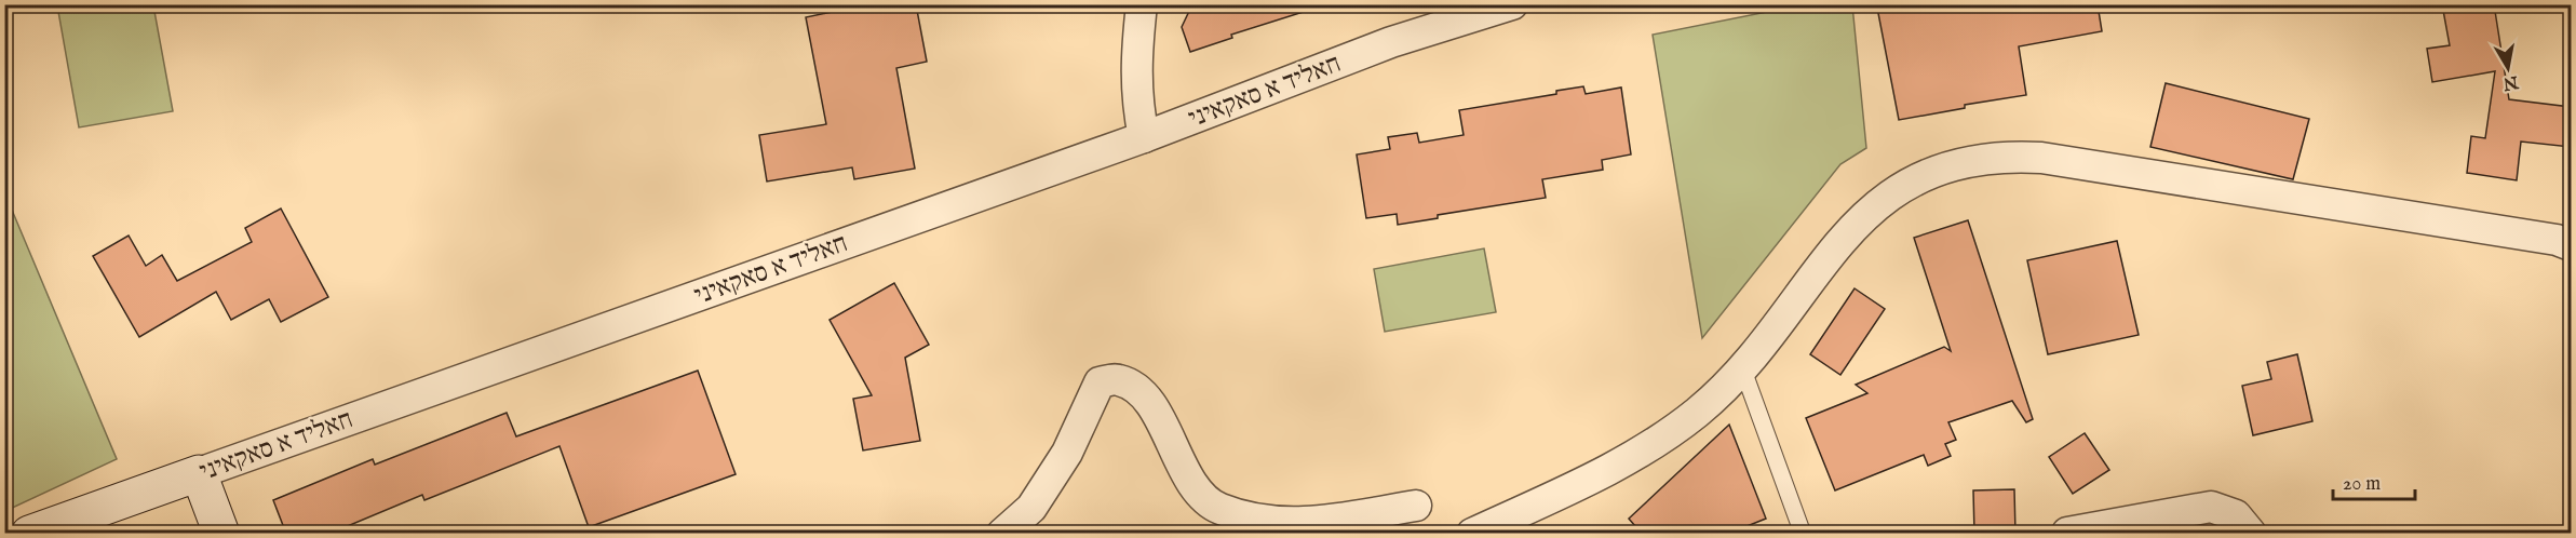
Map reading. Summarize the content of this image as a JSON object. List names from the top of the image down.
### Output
{
  "streets": {
    "street": ["חאליד א סאקאיני"]
  },
  "scale_bar": "20 m",
  "north": "bottom"
}
